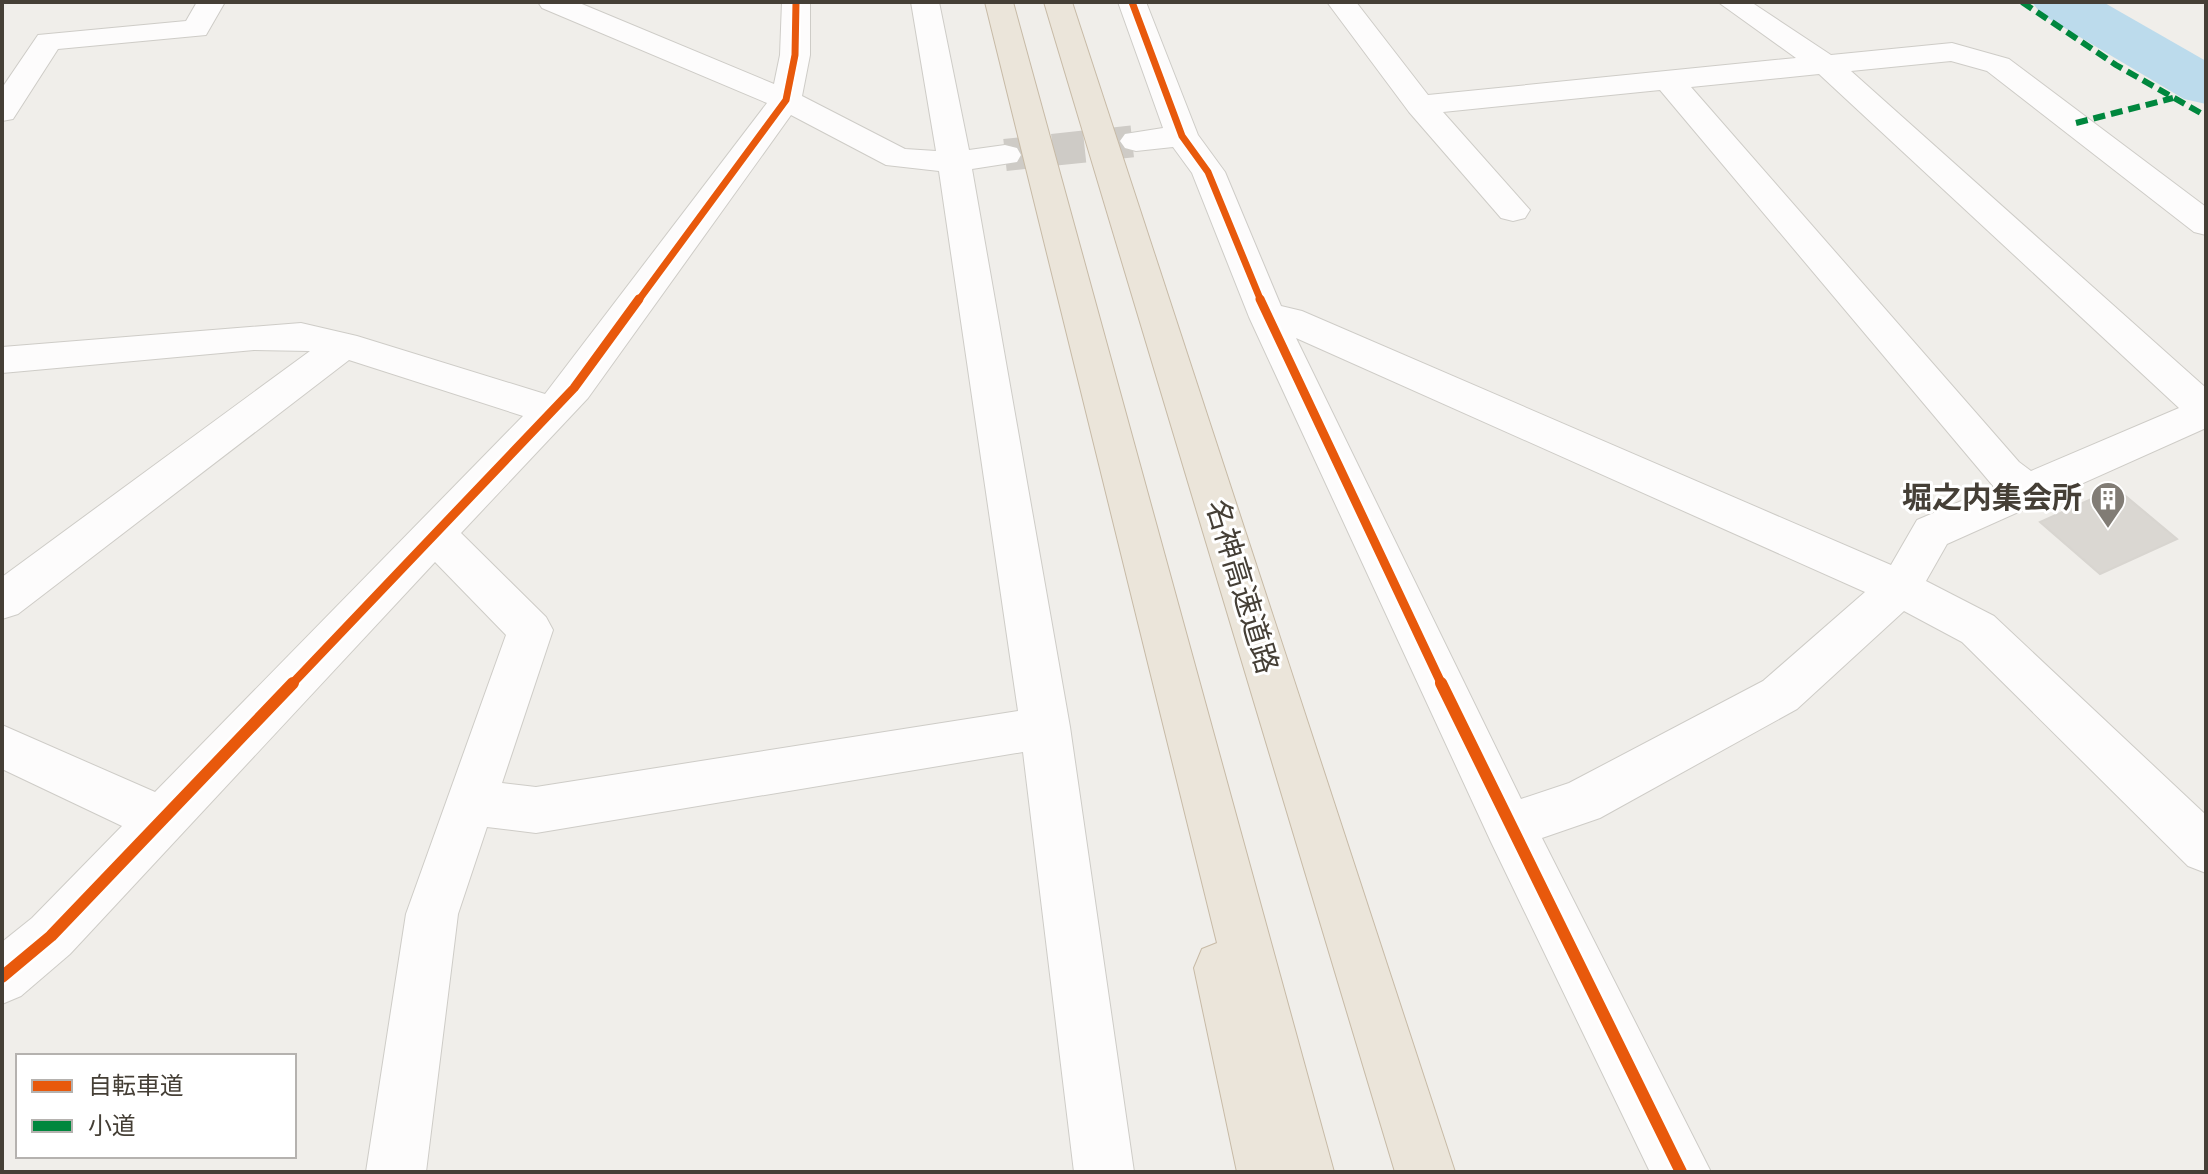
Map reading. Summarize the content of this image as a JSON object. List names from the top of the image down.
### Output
{
  "streets": {
    "highway": ["名神高速道路"]
  },
  "places": {
    "building": ["堀之内集会所"]
  },
  "legend": ["自転車道", "小道"]
}
